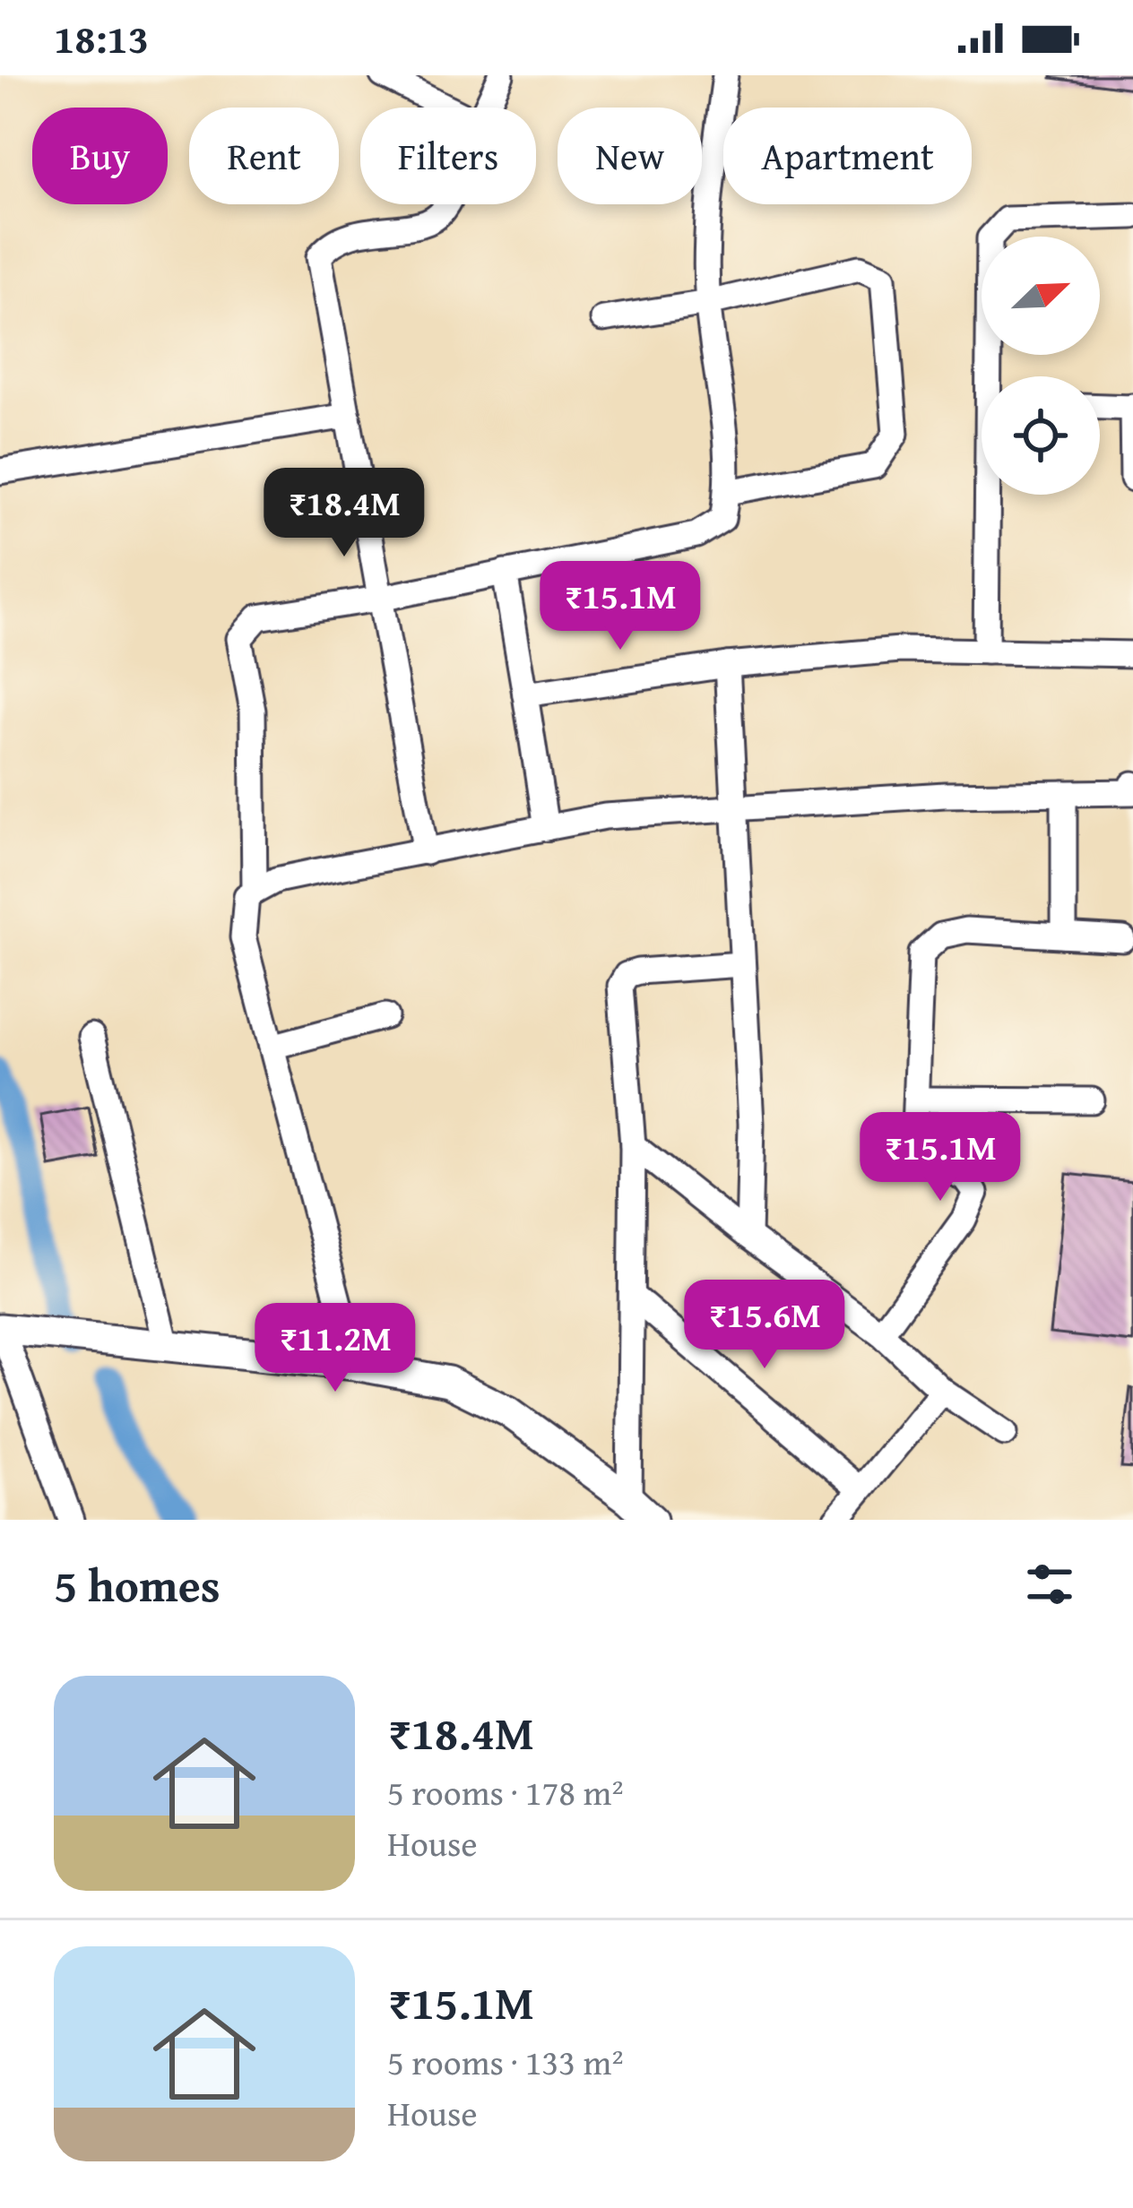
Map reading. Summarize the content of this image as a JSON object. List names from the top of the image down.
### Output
{
  "north": "top right",
  "page": {
    "status": "18:13",
    "chip": [
      "Buy",
      "Rent",
      "Filters",
      "New",
      "Apartment"
    ],
    "price": [
      "₹18.4M",
      "₹15.1M",
      "₹15.1M",
      "₹15.6M",
      "₹11.2M"
    ],
    "heading": "5 homes",
    "list": [
      {
        "name": "₹18.4M",
        "note": "5 rooms · 178 m² · House"
      },
      {
        "name": "₹15.1M",
        "note": "5 rooms · 133 m² · House"
      }
    ]
  }
}
